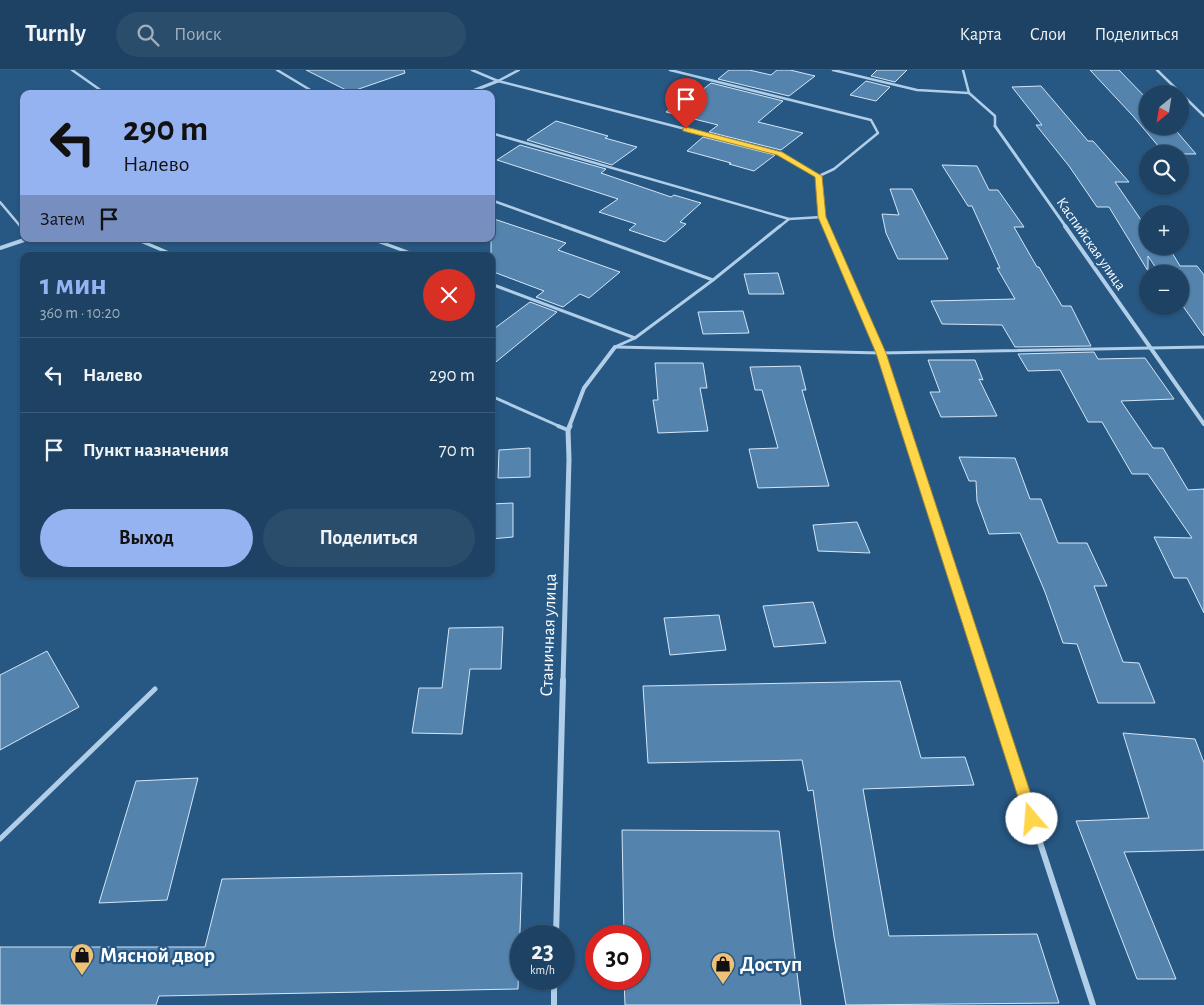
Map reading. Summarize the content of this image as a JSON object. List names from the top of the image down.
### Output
{
  "streets": {
    "street": ["Каспийская улица", "Станичная улица"]
  },
  "places": {
    "shop": ["Мясной двор", "Доступ"]
  },
  "north": "bottom left",
  "page": {
    "header": "Turnly",
    "search": "Поиск",
    "nav": ["Карта", "Слои", "Поделиться"],
    "map_buttons": ["+", "−"],
    "turn": ["290 m", "Налево"],
    "then": "Затем",
    "heading": ["1 мин", "360 m · 10:20"],
    "list": [
      {
        "name": "Налево",
        "value": "290 m"
      },
      {
        "name": "Пункт назначения",
        "value": "70 m"
      }
    ],
    "buttons": ["Выход", "Поделиться"],
    "speed": "23 km/h",
    "limit": "30"
  }
}
